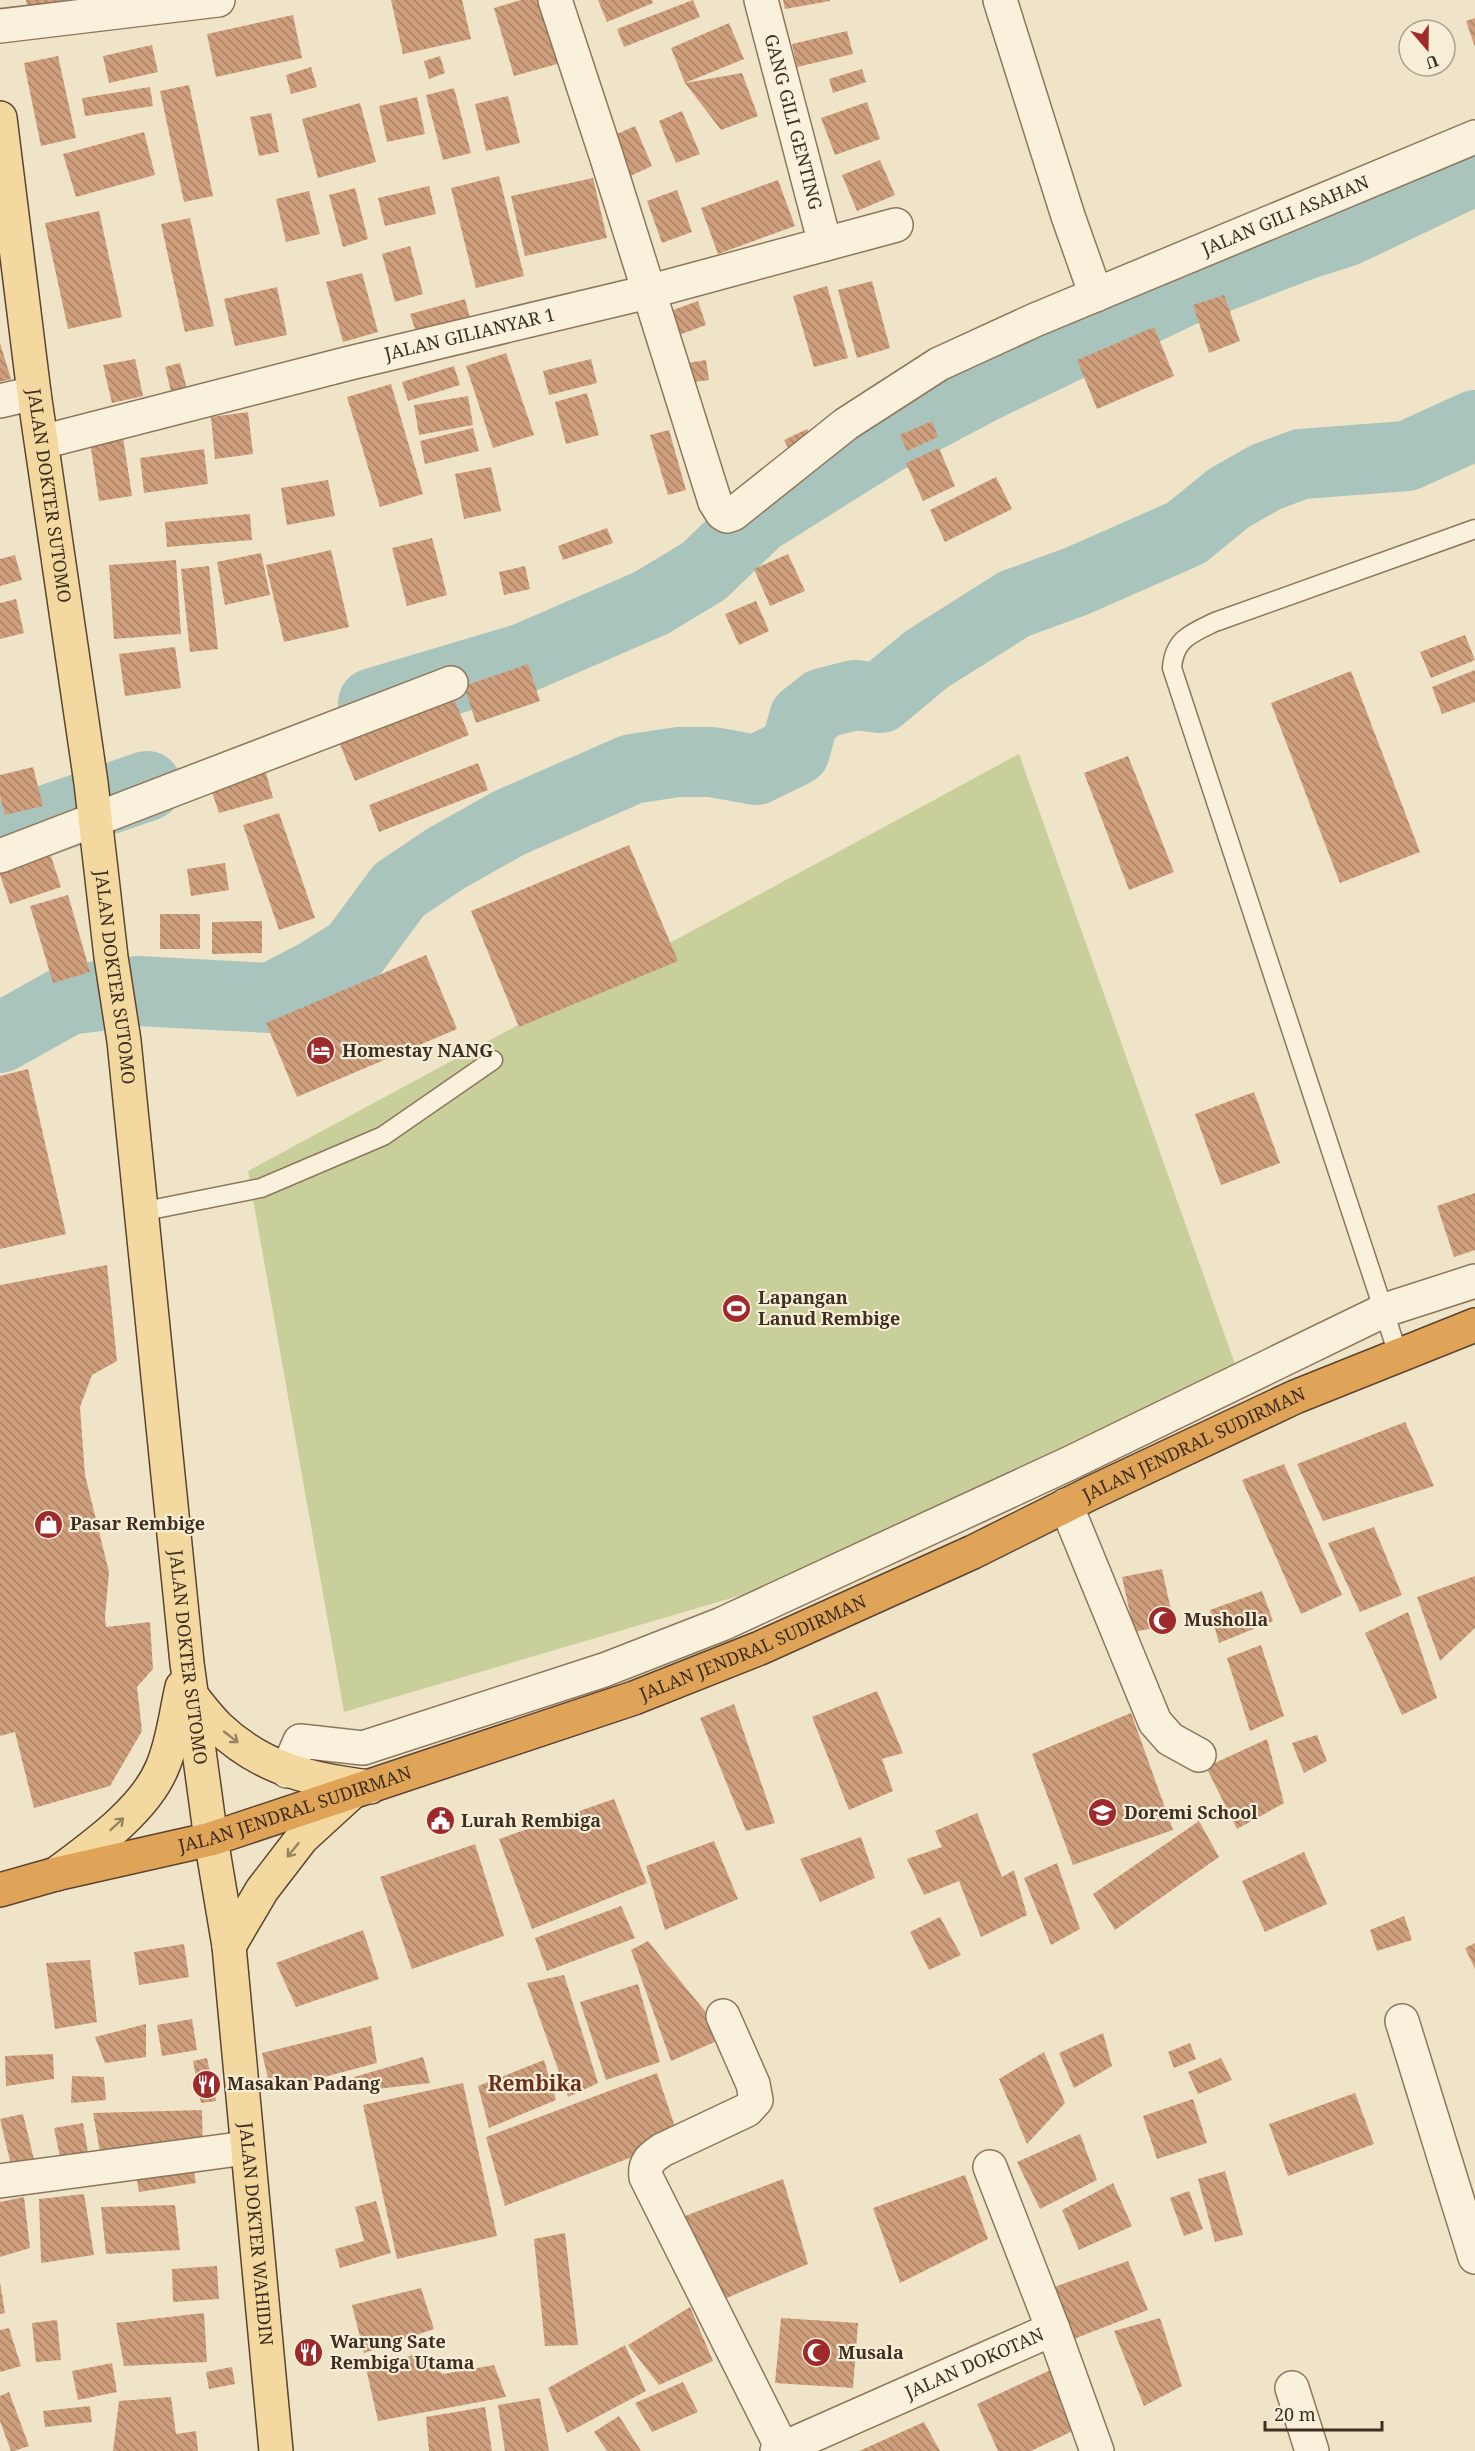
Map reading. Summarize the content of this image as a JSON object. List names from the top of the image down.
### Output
{
  "streets": {
    "highway": ["JALAN JENDRAL SUDIRMAN"],
    "main road": ["JALAN DOKTER SUTOMO", "JALAN DOKTER WAHIDIN"],
    "street": [
      "GANG GILI GENTING",
      "JALAN GILI ASAHAN",
      "JALAN GILIANYAR 1",
      "JALAN DOKOTAN"
    ]
  },
  "crossings": [
    ["GANG GILI GENTING", "JALAN GILIANYAR 1"],
    ["JALAN GILI ASAHAN", "JALAN GILIANYAR 1"],
    ["JALAN GILIANYAR 1", "JALAN DOKTER SUTOMO"],
    ["JALAN DOKTER SUTOMO", "JALAN JENDRAL SUDIRMAN"],
    ["JALAN DOKTER SUTOMO", "JALAN DOKTER WAHIDIN"],
    ["JALAN JENDRAL SUDIRMAN", "JALAN DOKTER WAHIDIN"]
  ],
  "districts": ["Rembika"],
  "places": {
    "hotel": ["Homestay NANG"],
    "sports": ["Lapangan Lanud Rembige"],
    "shop": ["Pasar Rembige"],
    "mosque": ["Musholla", "Musala"],
    "school or university": ["Doremi School"],
    "public building": ["Lurah Rembiga"],
    "restaurant": ["Masakan Padang", "Warung Sate Rembiga Utama"]
  },
  "scale_bar": "20 m",
  "north": "bottom"
}
